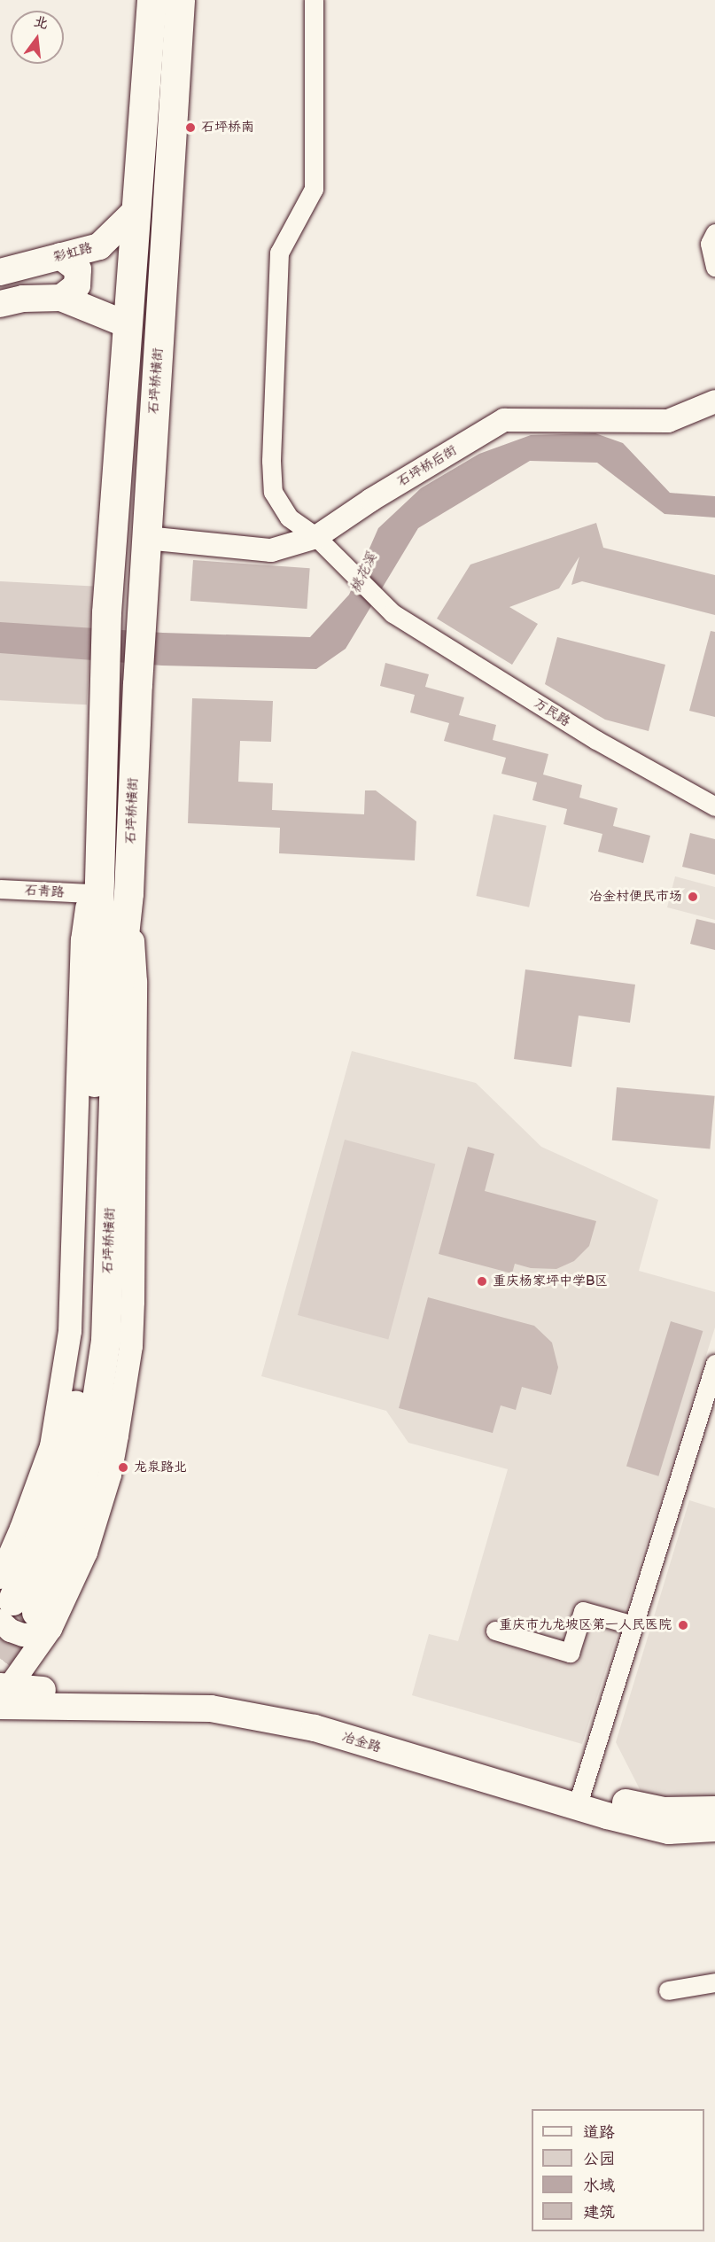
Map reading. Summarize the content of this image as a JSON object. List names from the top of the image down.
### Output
{
  "streets": {
    "main road": ["彩虹路", "石坪桥横街", "冶金路"],
    "street": ["石坪桥后街", "万民路", "石青路"]
  },
  "crossings": [
    ["彩虹路", "石坪桥横街"],
    ["石坪桥横街", "石坪桥后街"],
    ["石坪桥后街", "万民路"]
  ],
  "water": ["桃花溪"],
  "places": [
    "石坪桥南",
    "冶金村便民市场",
    "重庆杨家坪中学B区",
    "龙泉路北",
    "重庆市九龙坡区第一人民医院"
  ],
  "legend": [
    "道路",
    "公园",
    "水域",
    "建筑"
  ],
  "north": "top"
}
